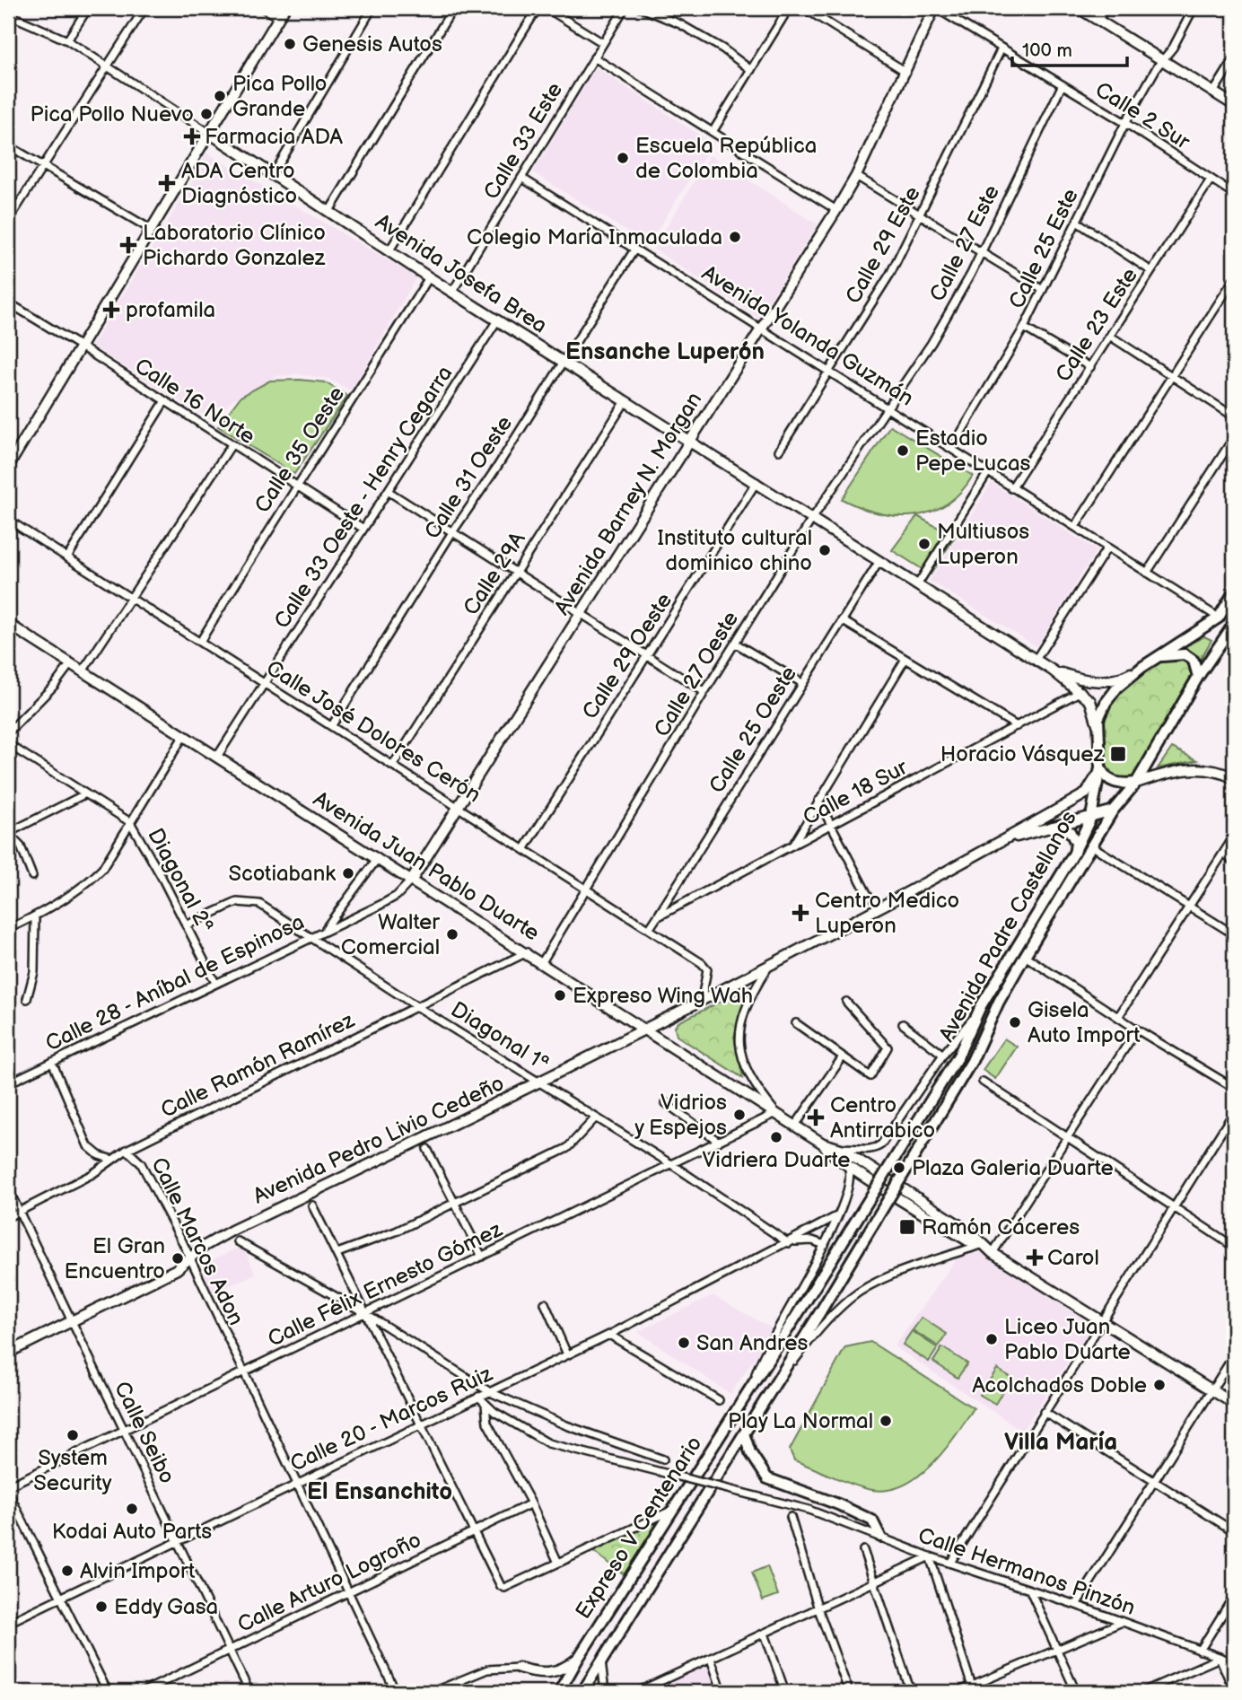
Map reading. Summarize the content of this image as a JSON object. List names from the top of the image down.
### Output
{
  "streets": {
    "main road": [
      "Avenida Josefa Brea",
      "Avenida Yolanda Guzmán",
      "Avenida Barney N. Morgan",
      "Avenida Juan Pablo Duarte",
      "Avenida Padre Castellanos",
      "Avenida Pedro Livio Cedeño",
      "Expreso V Centenario"
    ],
    "street": [
      "Calle 2 Sur",
      "Calle 33 Este",
      "Calle 27 Este",
      "Calle 29 Este",
      "Calle 25 Este",
      "Calle 23 Este",
      "Calle 16 Norte",
      "Calle 35 Oeste",
      "Calle 31 Oeste",
      "Calle 33 Oeste - Henry Cegarra",
      "Calle 29A",
      "Calle 29 Oeste",
      "Calle 27 Oeste",
      "Calle 25 Oeste",
      "Calle José Dolores Cerón",
      "Calle 18 Sur",
      "Diagonal 2ª",
      "Calle 28 - Aníbal de Espinosa",
      "Diagonal 1ª",
      "Calle Ramón Ramírez",
      "Calle Marcos Adon",
      "Calle Félix Ernesto Gómez",
      "Calle 20 - Marcos Ruiz",
      "Calle Seibo",
      "Calle Hermanos Pinzón",
      "Calle Arturo Logroño"
    ]
  },
  "crossings": [
    ["Calle 2 Sur", "Calle 27 Este"],
    ["Calle 2 Sur", "Calle 29 Este"],
    ["Calle 2 Sur", "Calle 25 Este"],
    ["Calle 2 Sur", "Calle 23 Este"],
    ["Calle 2 Sur", "Avenida Barney N. Morgan"],
    ["Calle 33 Este", "Avenida Josefa Brea"],
    ["Calle 33 Este", "Avenida Yolanda Guzmán"],
    ["Calle 27 Este", "Avenida Yolanda Guzmán"],
    ["Calle 27 Este", "Calle 27 Oeste"],
    ["Calle 29 Este", "Avenida Yolanda Guzmán"],
    ["Calle 25 Este", "Avenida Yolanda Guzmán"],
    ["Avenida Josefa Brea", "Calle 35 Oeste"],
    ["Avenida Josefa Brea", "Calle 31 Oeste"],
    ["Avenida Josefa Brea", "Calle 33 Oeste - Henry Cegarra"],
    ["Avenida Josefa Brea", "Avenida Barney N. Morgan"],
    ["Avenida Josefa Brea", "Calle 29A"],
    ["Avenida Josefa Brea", "Calle 29 Oeste"],
    ["Avenida Josefa Brea", "Calle 27 Oeste"],
    ["Avenida Josefa Brea", "Calle 25 Oeste"],
    ["Avenida Josefa Brea", "Calle 18 Sur"],
    ["Avenida Josefa Brea", "Avenida Padre Castellanos"],
    ["Calle 23 Este", "Avenida Yolanda Guzmán"],
    ["Avenida Yolanda Guzmán", "Calle 31 Oeste"],
    ["Avenida Yolanda Guzmán", "Avenida Barney N. Morgan"],
    ["Avenida Yolanda Guzmán", "Calle 27 Oeste"],
    ["Avenida Yolanda Guzmán", "Avenida Padre Castellanos"],
    ["Calle 16 Norte", "Calle 35 Oeste"],
    ["Calle 16 Norte", "Calle 33 Oeste - Henry Cegarra"],
    ["Calle 35 Oeste", "Calle José Dolores Cerón"],
    ["Calle 31 Oeste", "Calle José Dolores Cerón"],
    ["Calle 33 Oeste - Henry Cegarra", "Calle José Dolores Cerón"],
    ["Calle 33 Oeste - Henry Cegarra", "Avenida Juan Pablo Duarte"],
    ["Avenida Barney N. Morgan", "Calle José Dolores Cerón"],
    ["Avenida Barney N. Morgan", "Avenida Juan Pablo Duarte"],
    ["Avenida Barney N. Morgan", "Calle 28 - Aníbal de Espinosa"],
    ["Calle 29A", "Calle José Dolores Cerón"],
    ["Calle 29 Oeste", "Calle José Dolores Cerón"],
    ["Calle 27 Oeste", "Calle José Dolores Cerón"],
    ["Calle 27 Oeste", "Avenida Juan Pablo Duarte"],
    ["Calle 25 Oeste", "Calle 18 Sur"],
    ["Calle José Dolores Cerón", "Calle 18 Sur"],
    ["Calle José Dolores Cerón", "Avenida Pedro Livio Cedeño"],
    ["Avenida Juan Pablo Duarte", "Calle 28 - Aníbal de Espinosa"],
    ["Avenida Juan Pablo Duarte", "Calle Ramón Ramírez"],
    ["Avenida Juan Pablo Duarte", "Avenida Pedro Livio Cedeño"],
    ["Avenida Juan Pablo Duarte", "Calle Félix Ernesto Gómez"],
    ["Avenida Juan Pablo Duarte", "Expreso V Centenario"],
    ["Diagonal 2ª", "Calle 28 - Aníbal de Espinosa"],
    ["Diagonal 2ª", "Diagonal 1ª"],
    ["Avenida Padre Castellanos", "Avenida Pedro Livio Cedeño"],
    ["Avenida Padre Castellanos", "Expreso V Centenario"],
    ["Calle 28 - Aníbal de Espinosa", "Diagonal 1ª"],
    ["Diagonal 1ª", "Calle Ramón Ramírez"],
    ["Diagonal 1ª", "Avenida Pedro Livio Cedeño"],
    ["Diagonal 1ª", "Calle Félix Ernesto Gómez"],
    ["Diagonal 1ª", "Calle 20 - Marcos Ruiz"],
    ["Calle Ramón Ramírez", "Calle Marcos Adon"],
    ["Calle Ramón Ramírez", "Calle Seibo"],
    ["Avenida Pedro Livio Cedeño", "Calle Marcos Adon"],
    ["Avenida Pedro Livio Cedeño", "Calle Seibo"],
    ["Calle Marcos Adon", "Calle Félix Ernesto Gómez"],
    ["Calle Marcos Adon", "Calle 20 - Marcos Ruiz"],
    ["Calle Marcos Adon", "Calle Arturo Logroño"],
    ["Calle Félix Ernesto Gómez", "Calle Seibo"],
    ["Calle 20 - Marcos Ruiz", "Calle Seibo"],
    ["Calle 20 - Marcos Ruiz", "Expreso V Centenario"],
    ["Calle Seibo", "Calle Arturo Logroño"]
  ],
  "districts": ["Ensanche Luperón", "Villa María", "El Ensanchito"],
  "places": {
    "other": [
      "Genesis Autos",
      "Pica Pollo Grande",
      "Pica Pollo Nuevo",
      "Escuela República de Colombia",
      "Colegio María Inmaculada",
      "Estadio Pepe Lucas",
      "Multiusos Luperon",
      "Instituto cultural dominico chino",
      "Scotiabank",
      "Walter Comercial",
      "Expreso Wing Wah",
      "Gisela Auto Import",
      "Vidrios y Espejos",
      "Vidriera Duarte",
      "Plaza Galeria Duarte",
      "El Gran Encuentro",
      "Liceo Juan Pablo Duarte",
      "San Andres",
      "Acolchados Doble",
      "Play La Normal",
      "System Security",
      "Kodai Auto Parts",
      "Alvin Import",
      "Eddy Gasa"
    ],
    "health": [
      "Farmacia ADA",
      "ADA Centro Diagnóstico",
      "Laboratorio Clínico Pichardo Gonzalez",
      "profamila",
      "Centro Medico Luperon",
      "Centro Antirrabico",
      "Carol"
    ],
    "transit": ["Horacio Vásquez", "Ramón Cáceres"]
  },
  "scale_bar": "100 m"
}
